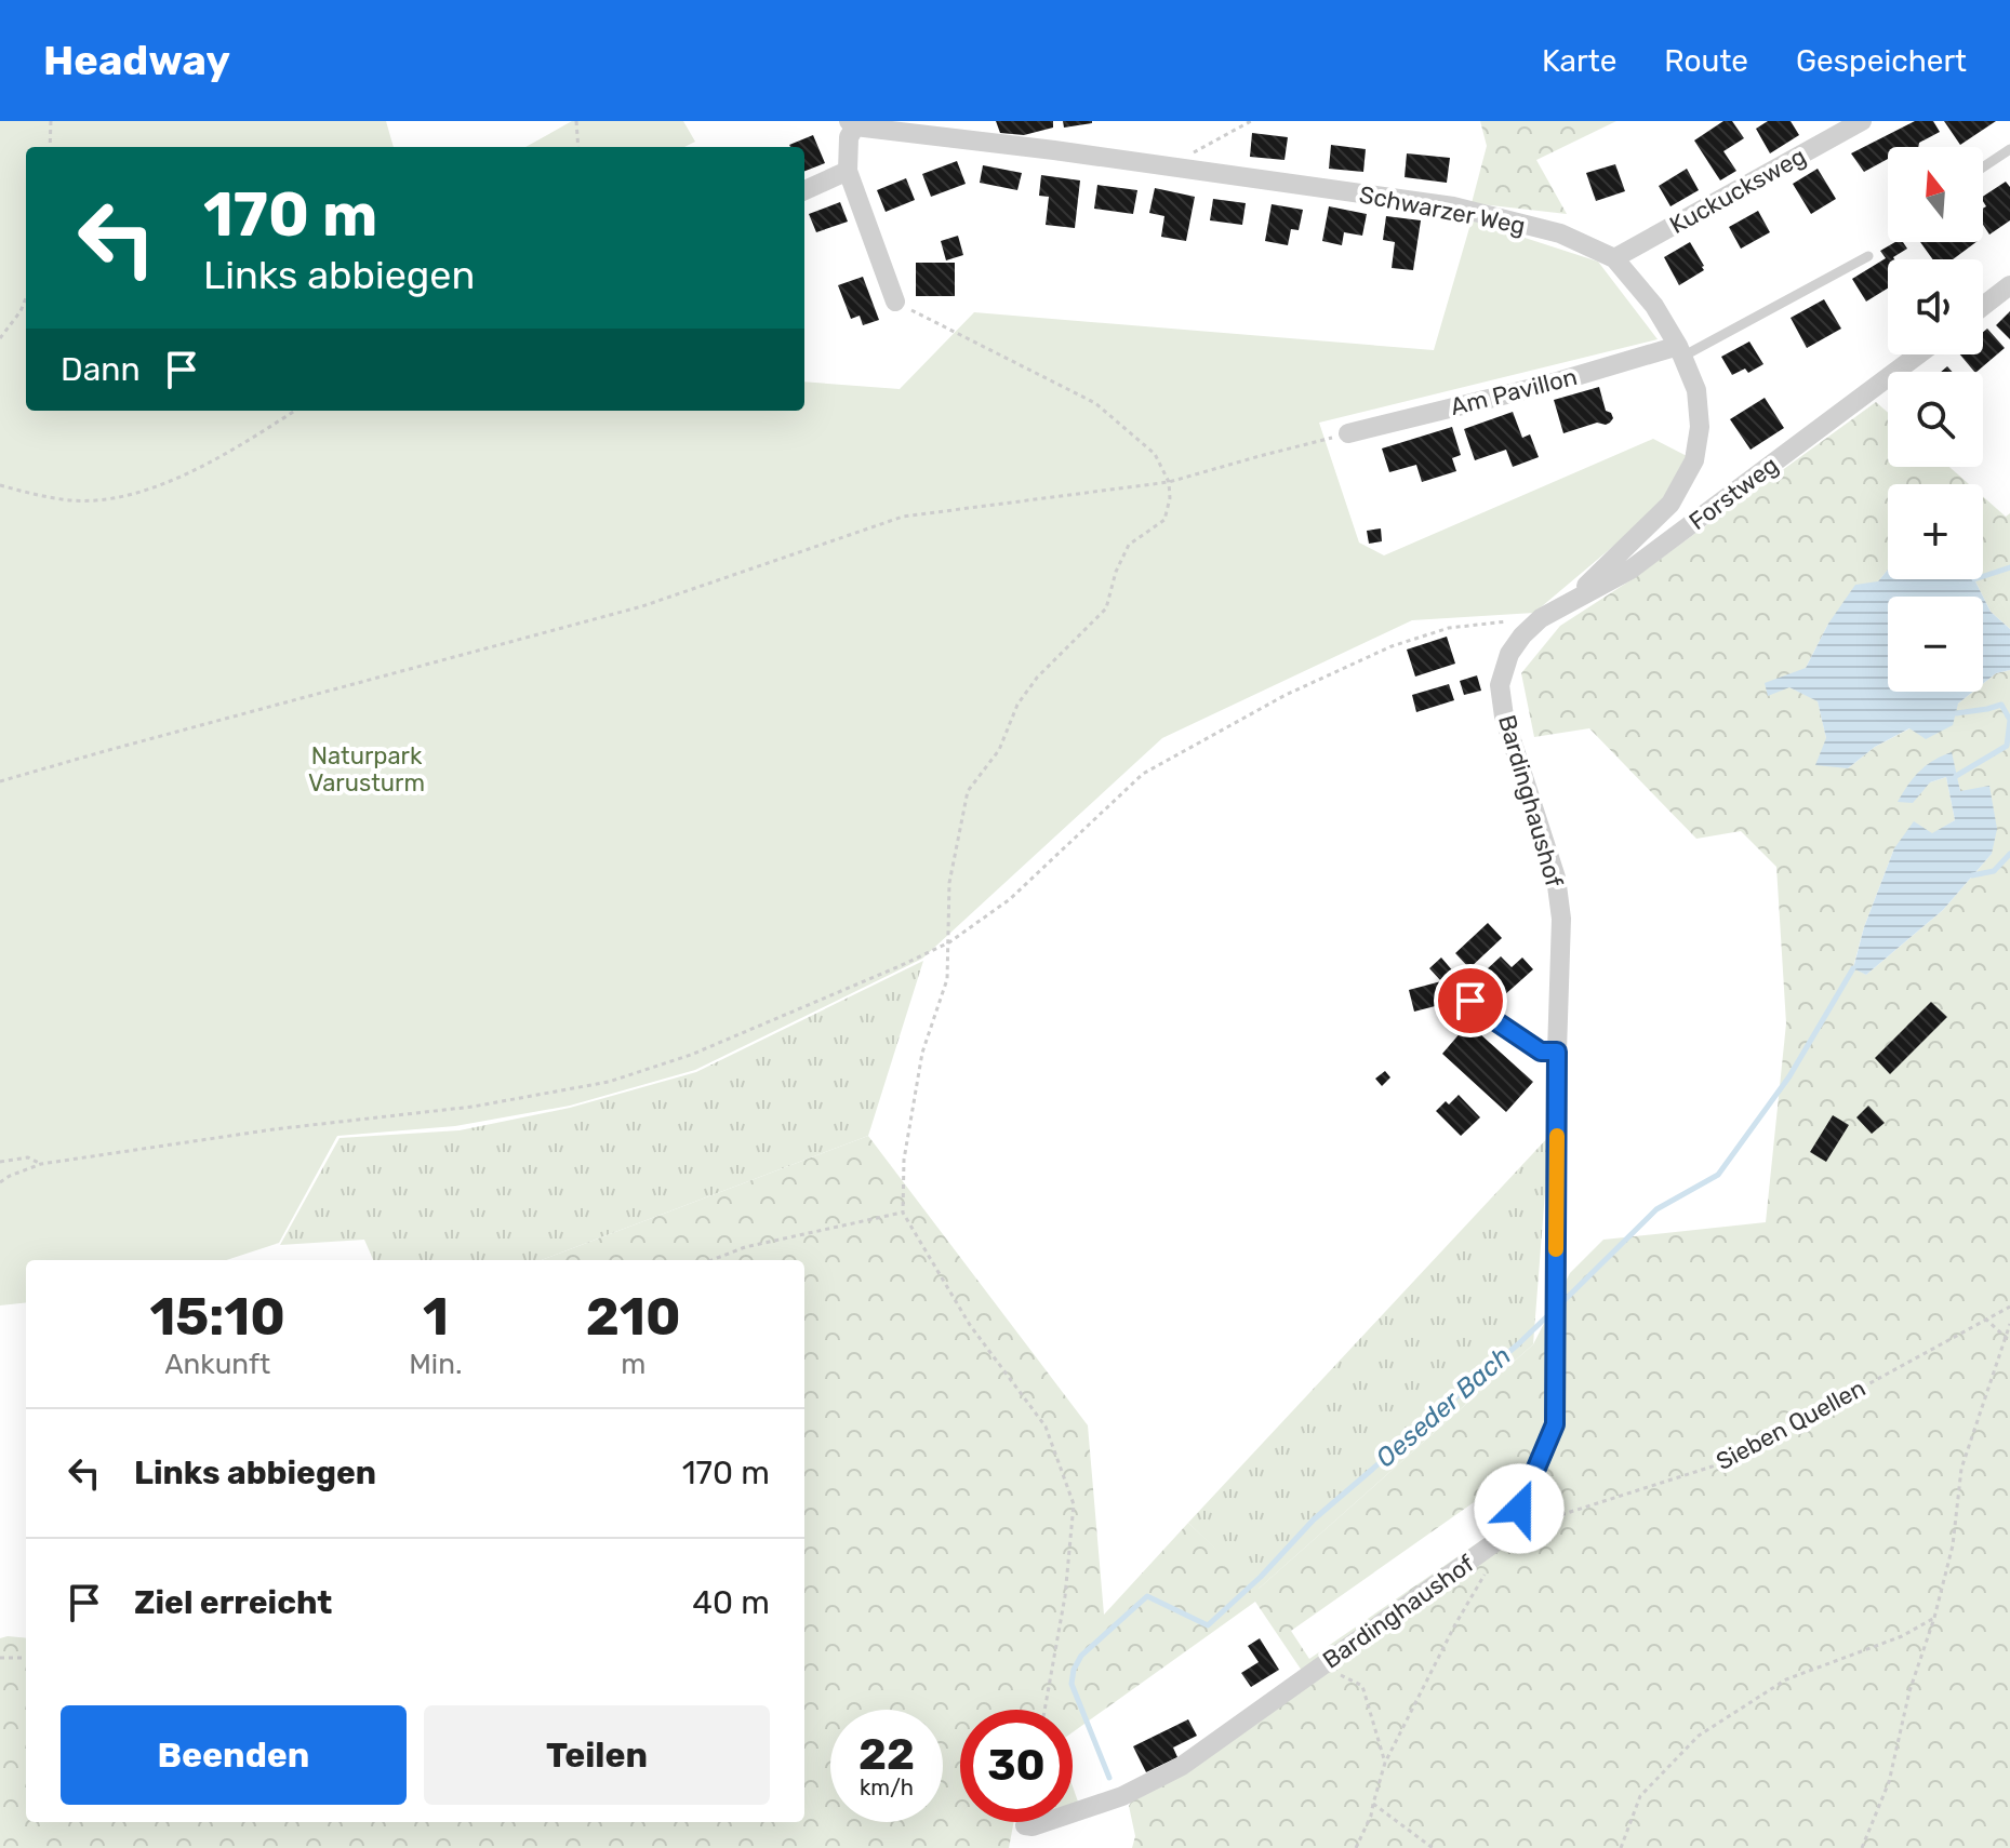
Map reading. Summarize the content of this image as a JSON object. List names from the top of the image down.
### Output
{
  "streets": {
    "street": [
      "Kuckucksweg",
      "Schwarzer Weg",
      "Am Pavillon",
      "Forstweg",
      "Bardinghaushof"
    ],
    "path": ["Sieben Quellen"]
  },
  "crossings": [
    ["Kuckucksweg", "Schwarzer Weg"],
    ["Schwarzer Weg", "Am Pavillon"],
    ["Schwarzer Weg", "Forstweg"],
    ["Forstweg", "Bardinghaushof"],
    ["Bardinghaushof", "Sieben Quellen"]
  ],
  "water": ["Oeseder Bach"],
  "parks": ["Naturpark Varusturm"],
  "north": "top",
  "page": {
    "header": "Headway",
    "nav": ["Karte", "Route", "Gespeichert"],
    "map_buttons": ["+", "−"],
    "turn": ["170 m", "Links abbiegen"],
    "then": "Dann",
    "eta": [
      "15:10",
      "Ankunft",
      "1",
      "Min.",
      "210",
      "m"
    ],
    "list": [
      {
        "name": "Links abbiegen",
        "value": "170 m"
      },
      {
        "name": "Ziel erreicht",
        "value": "40 m"
      }
    ],
    "buttons": ["Beenden", "Teilen"],
    "speed": "22 km/h",
    "limit": "30"
  }
}
